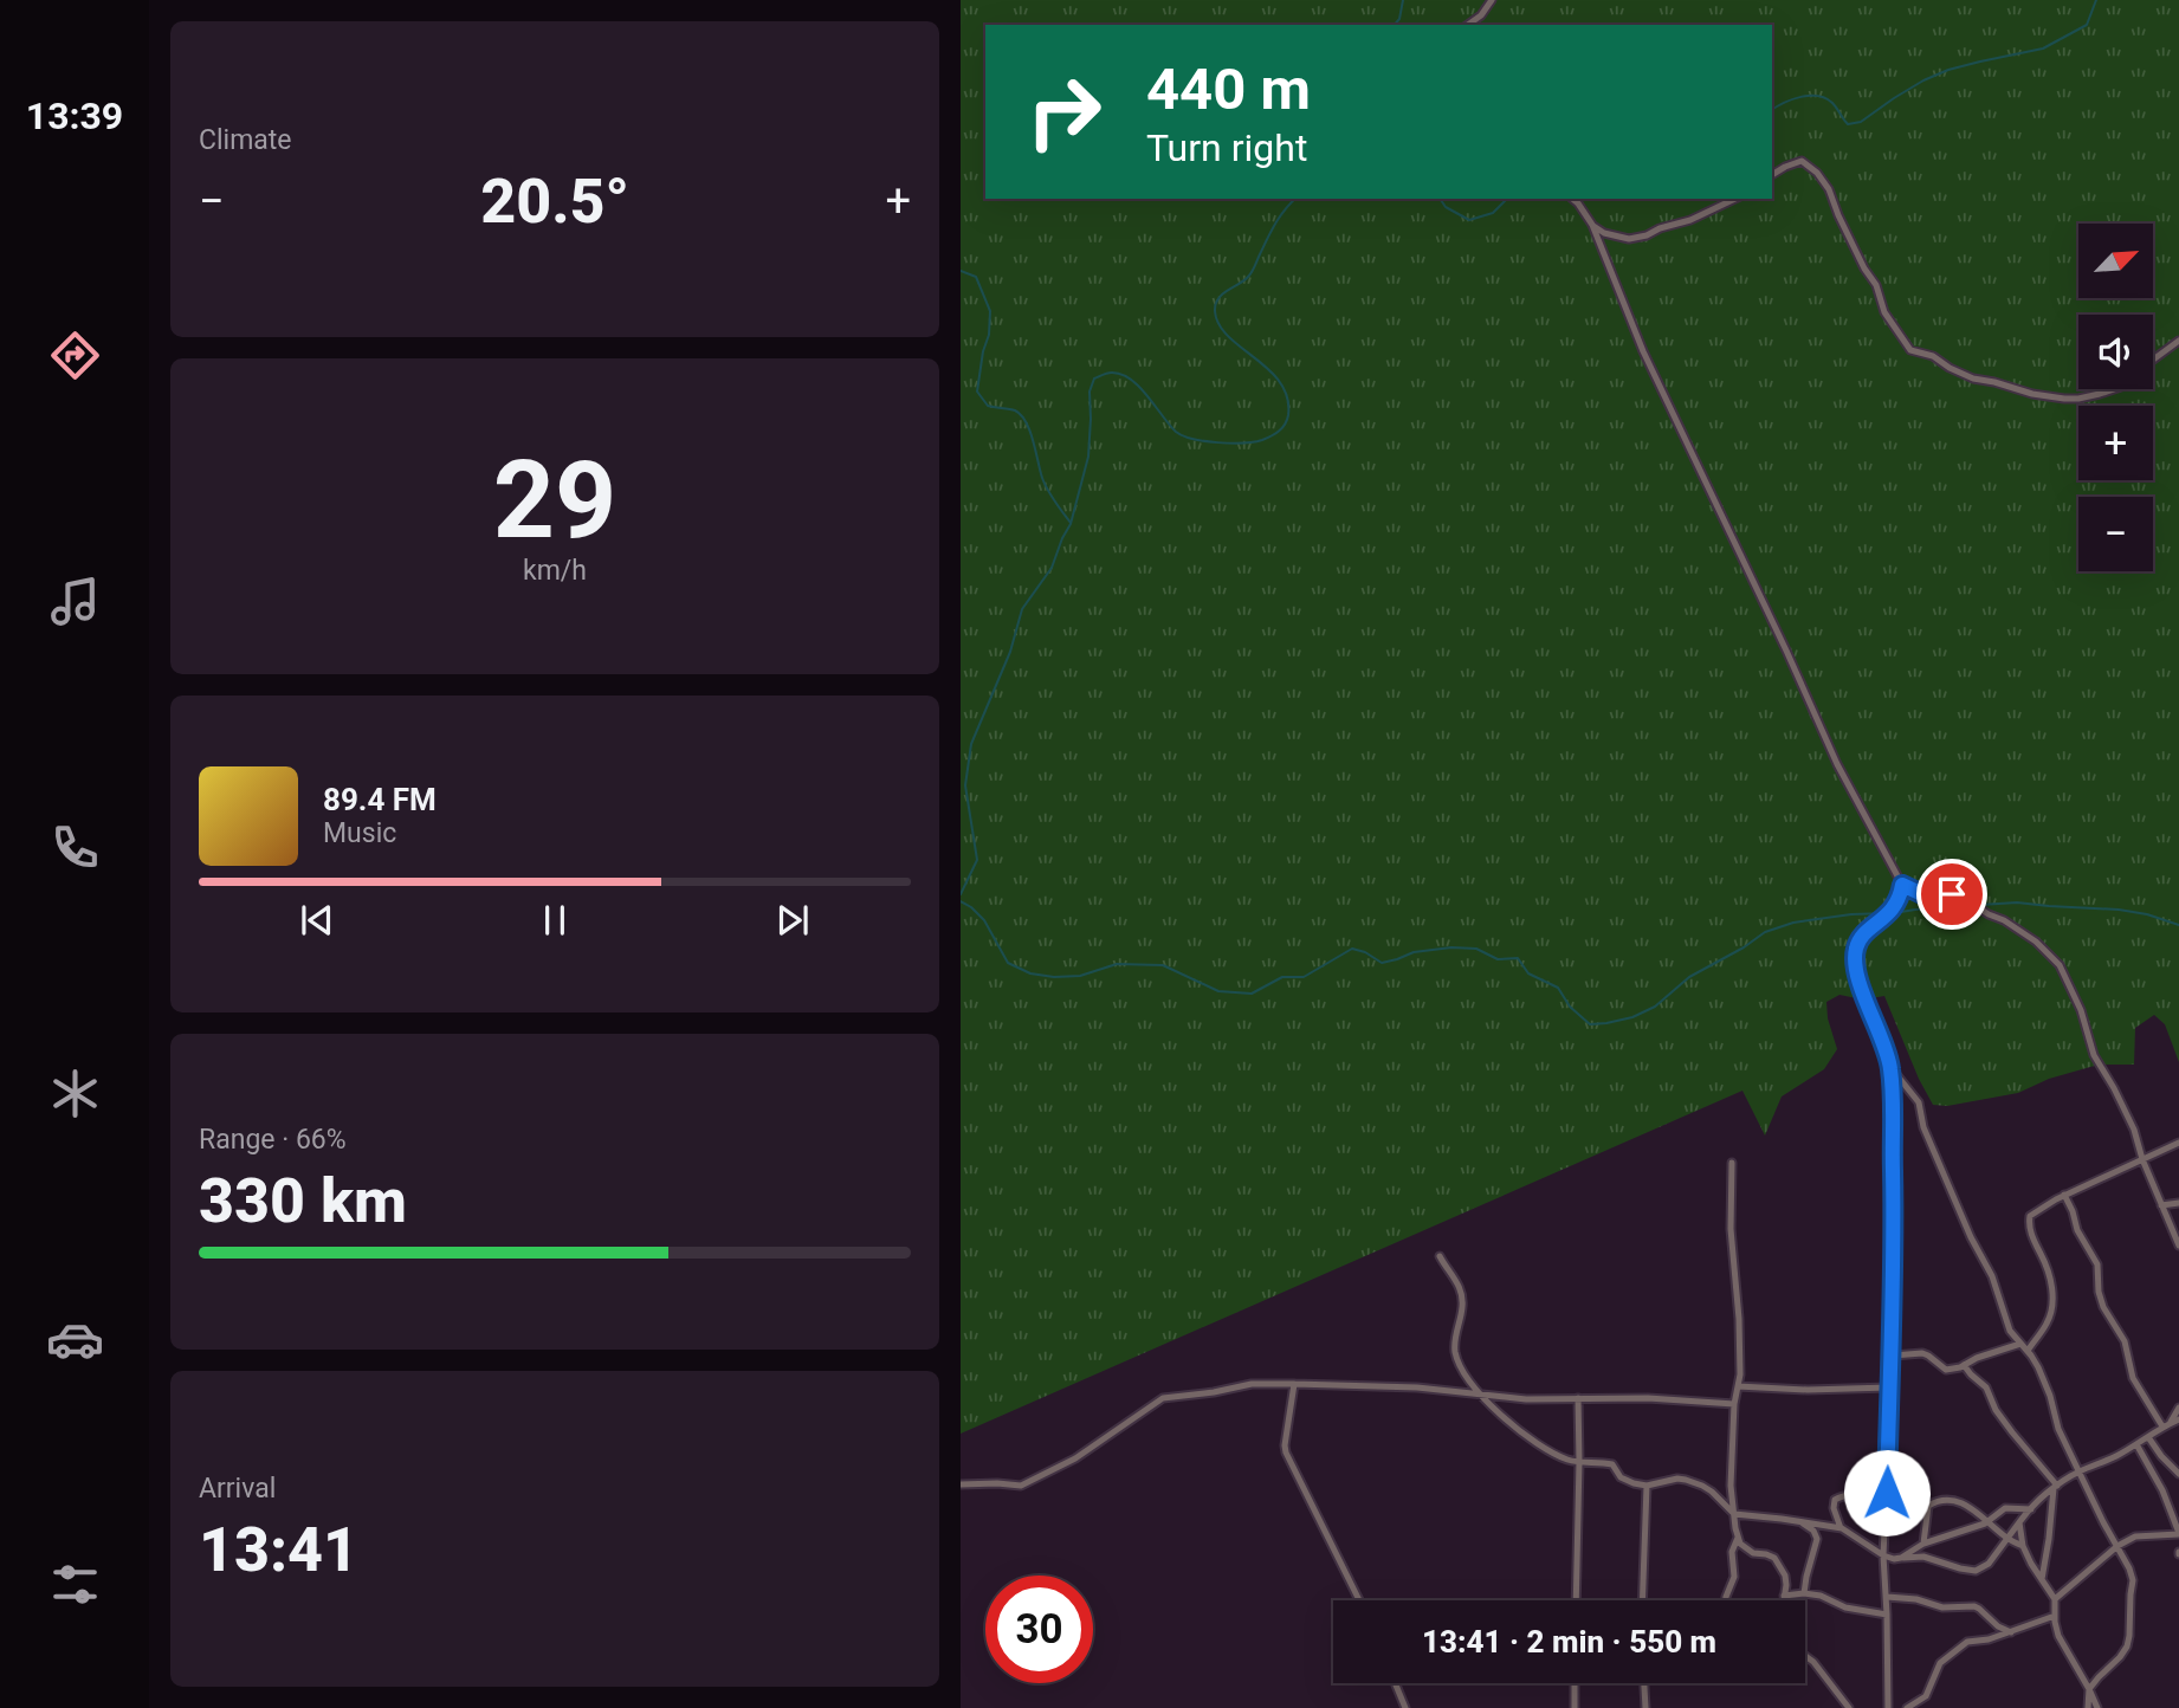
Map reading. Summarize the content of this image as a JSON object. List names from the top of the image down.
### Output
{
  "north": "top right",
  "page": {
    "tabs": "13:39",
    "tile": [
      "Climate",
      ["29", "km/h"],
      ["Range · 66%", "330 km"],
      ["Arrival", "13:41"]
    ],
    "turn": ["440 m", "Turn right"],
    "heat": ["−", "20.5°", "+"],
    "map_buttons": ["+", "−"],
    "song": ["89.4 FM", "Music"],
    "limit": "30",
    "trip": "13:41 · 2 min · 550 m"
  }
}
